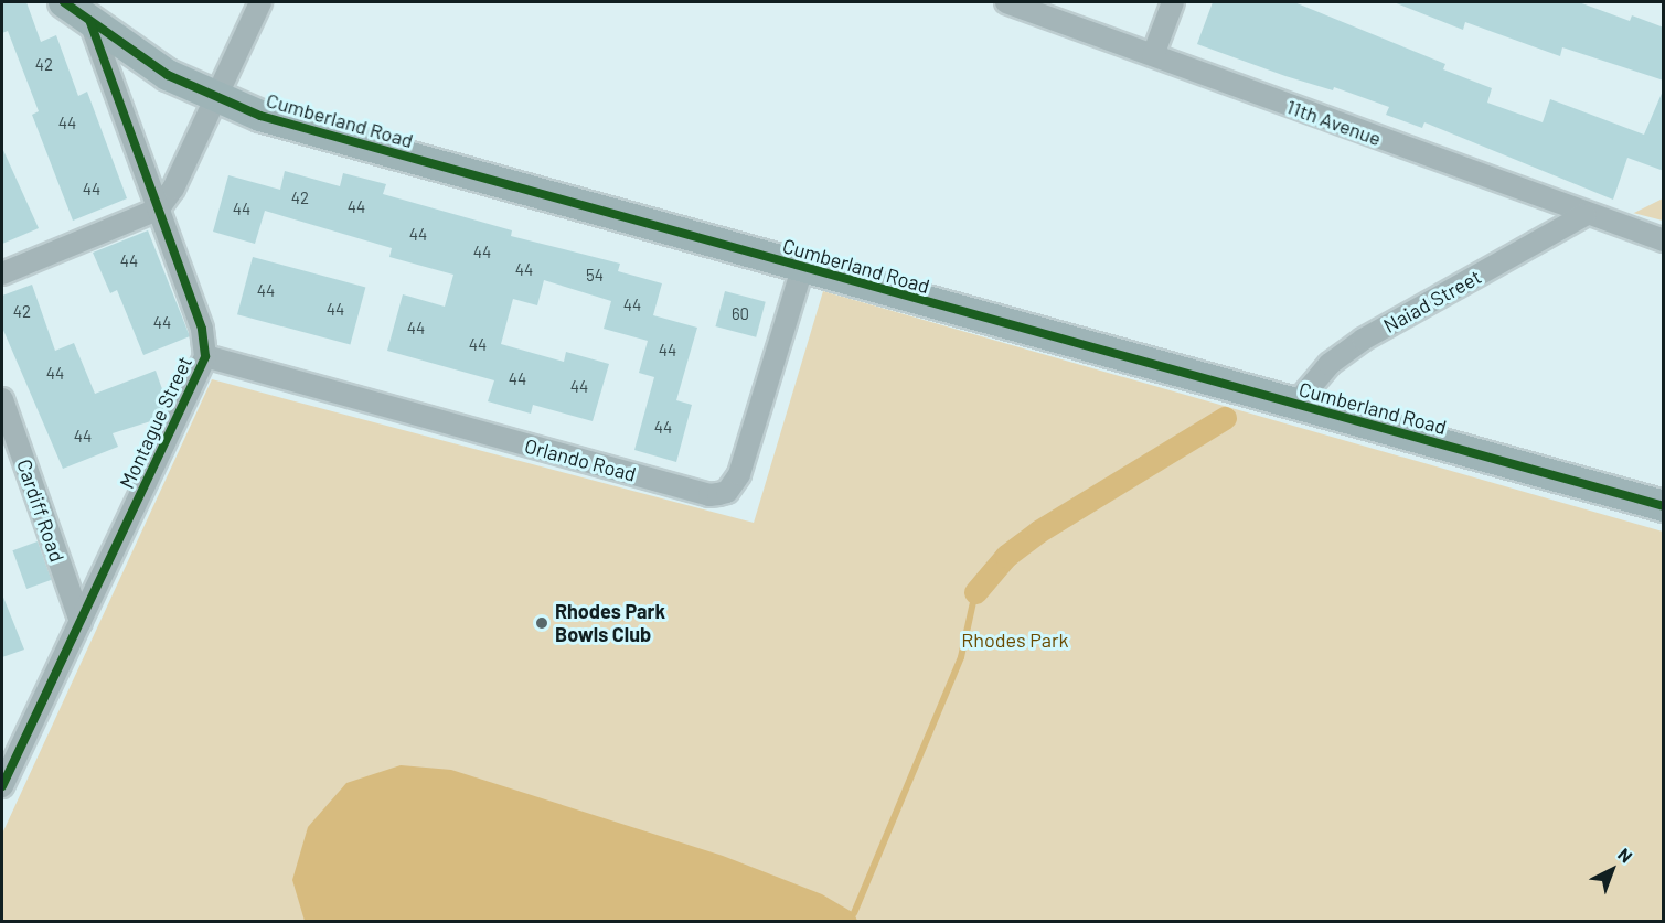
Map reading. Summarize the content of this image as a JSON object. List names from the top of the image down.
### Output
{
  "streets": {
    "street": [
      "Cumberland Road",
      "11th Avenue",
      "Naiad Street",
      "Montague Street",
      "Orlando Road",
      "Cardiff Road"
    ]
  },
  "crossings": [
    ["Cumberland Road", "Naiad Street"],
    ["Cumberland Road", "Montague Street"],
    ["Cumberland Road", "Orlando Road"],
    ["11th Avenue", "Naiad Street"],
    ["Montague Street", "Orlando Road"],
    ["Montague Street", "Cardiff Road"]
  ],
  "parks": ["Rhodes Park"],
  "places": ["Rhodes Park Bowls Club"],
  "house_numbers": [
    "42",
    "44",
    "44",
    "42",
    "44",
    "44",
    "44",
    "44",
    "44",
    "44",
    "54",
    "44",
    "44",
    "44",
    "42",
    "60",
    "44",
    "44",
    "44",
    "44",
    "44",
    "44",
    "44",
    "44",
    "44"
  ],
  "north": "top right"
}
